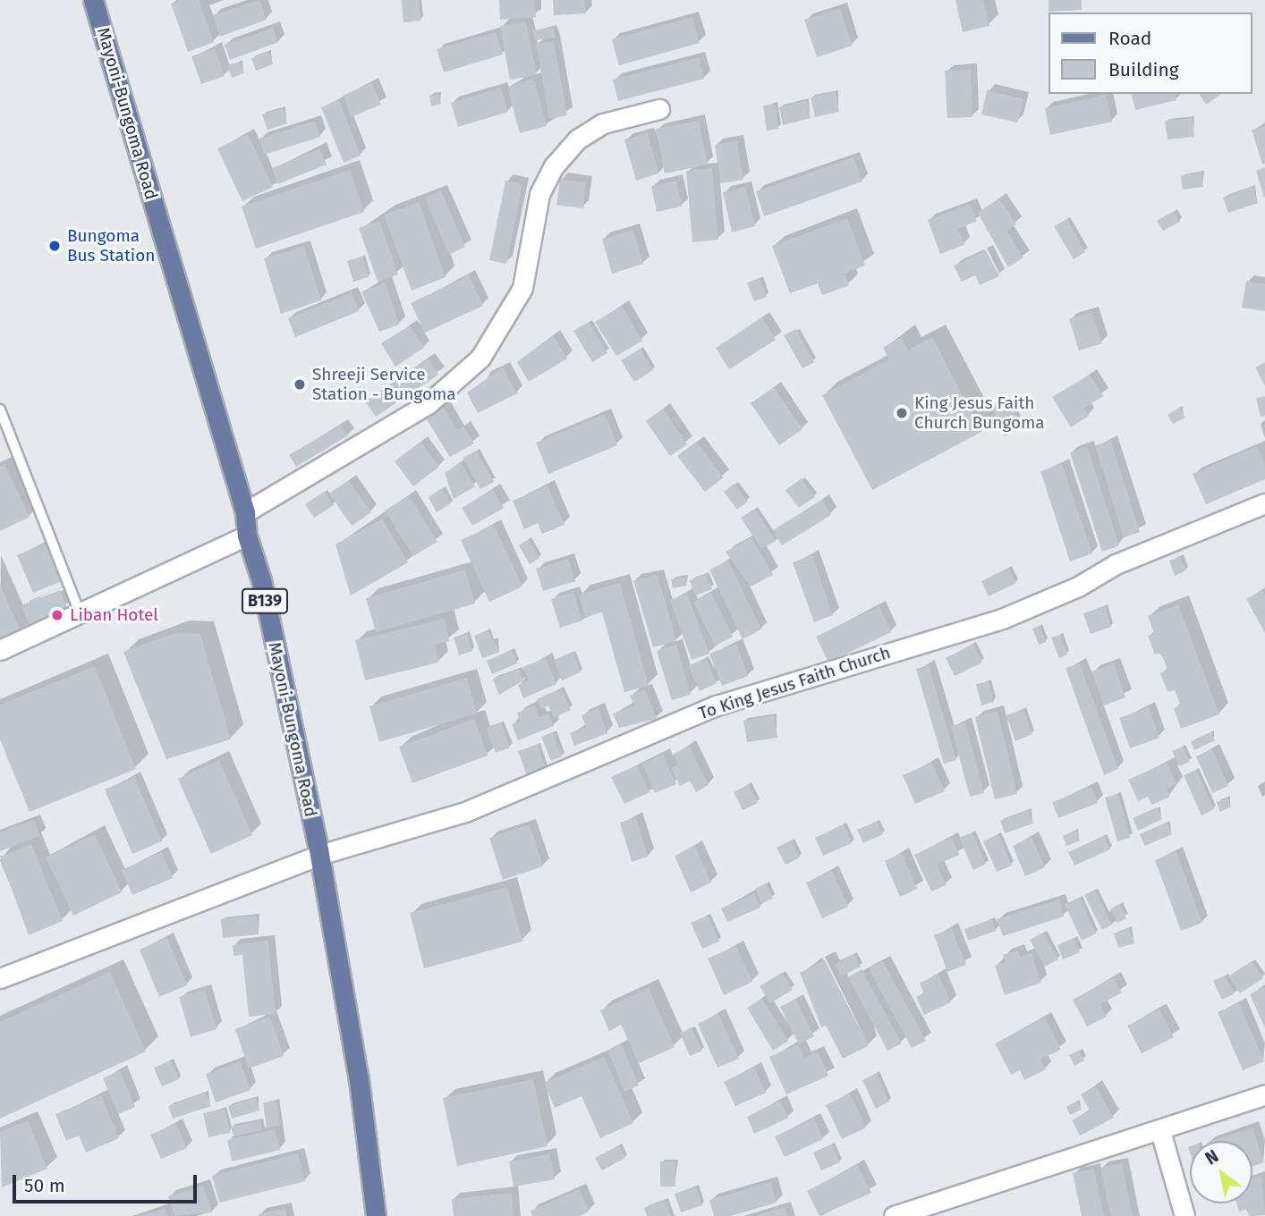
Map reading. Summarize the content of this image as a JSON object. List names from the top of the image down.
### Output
{
  "streets": {
    "main road": ["Mayoni-Bungoma Road", "B139"],
    "street": ["To King Jesus Faith Church"]
  },
  "crossings": [
    ["Mayoni-Bungoma Road", "To King Jesus Faith Church"]
  ],
  "places": [
    "Bungoma Bus Station",
    "Shreeji Service Station - Bungoma",
    "King Jesus Faith Church Bungoma",
    "Liban Hotel"
  ],
  "legend": ["Road", "Building"],
  "scale_bar": "50 m",
  "north": "top left"
}
